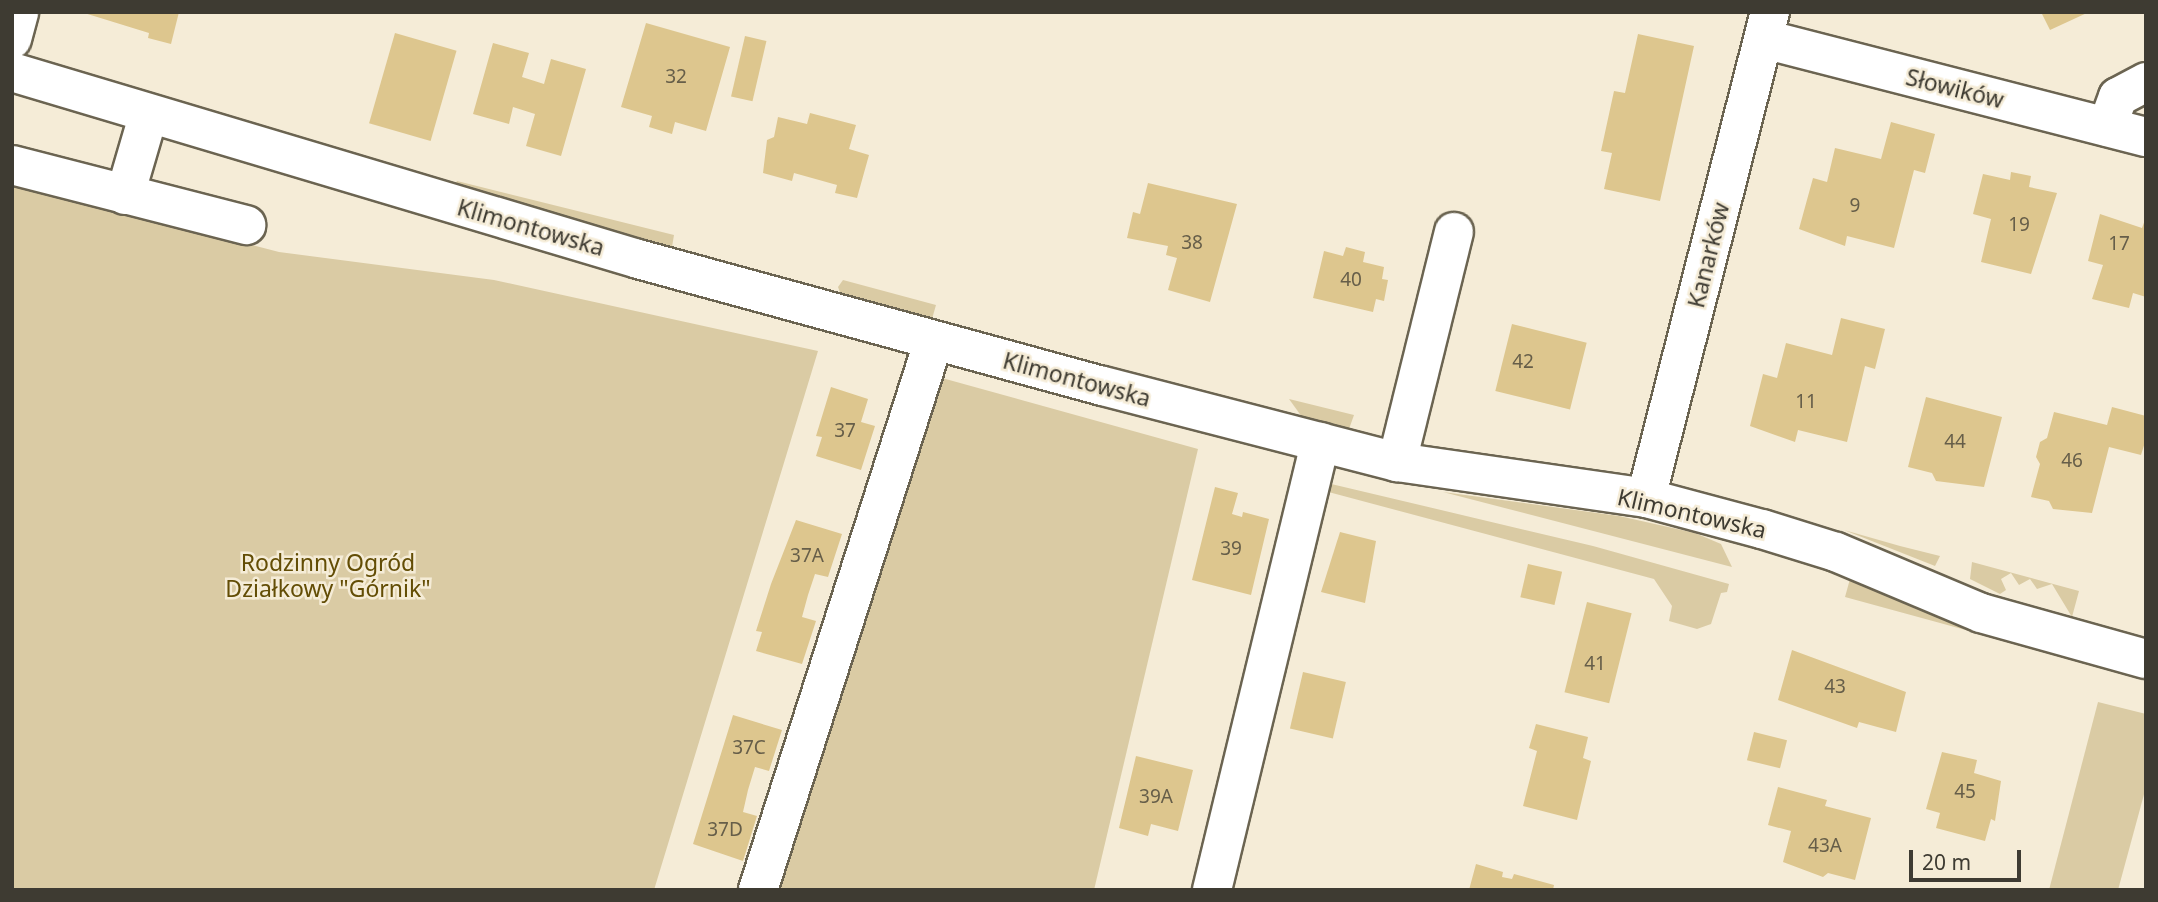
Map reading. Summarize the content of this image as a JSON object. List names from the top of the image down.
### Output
{
  "streets": {
    "street": ["Słowików", "Klimontowska", "Kanarków"]
  },
  "crossings": [
    ["Słowików", "Kanarków"],
    ["Klimontowska", "Kanarków"]
  ],
  "parks": ["Rodzinny Ogród Działkowy \"Górnik\""],
  "house_numbers": [
    "32",
    "9",
    "19",
    "38",
    "17",
    "40",
    "42",
    "11",
    "37",
    "44",
    "46",
    "39",
    "37A",
    "41",
    "43",
    "37C",
    "45",
    "39A",
    "37D",
    "43A"
  ],
  "scale_bar": "20 m"
}
